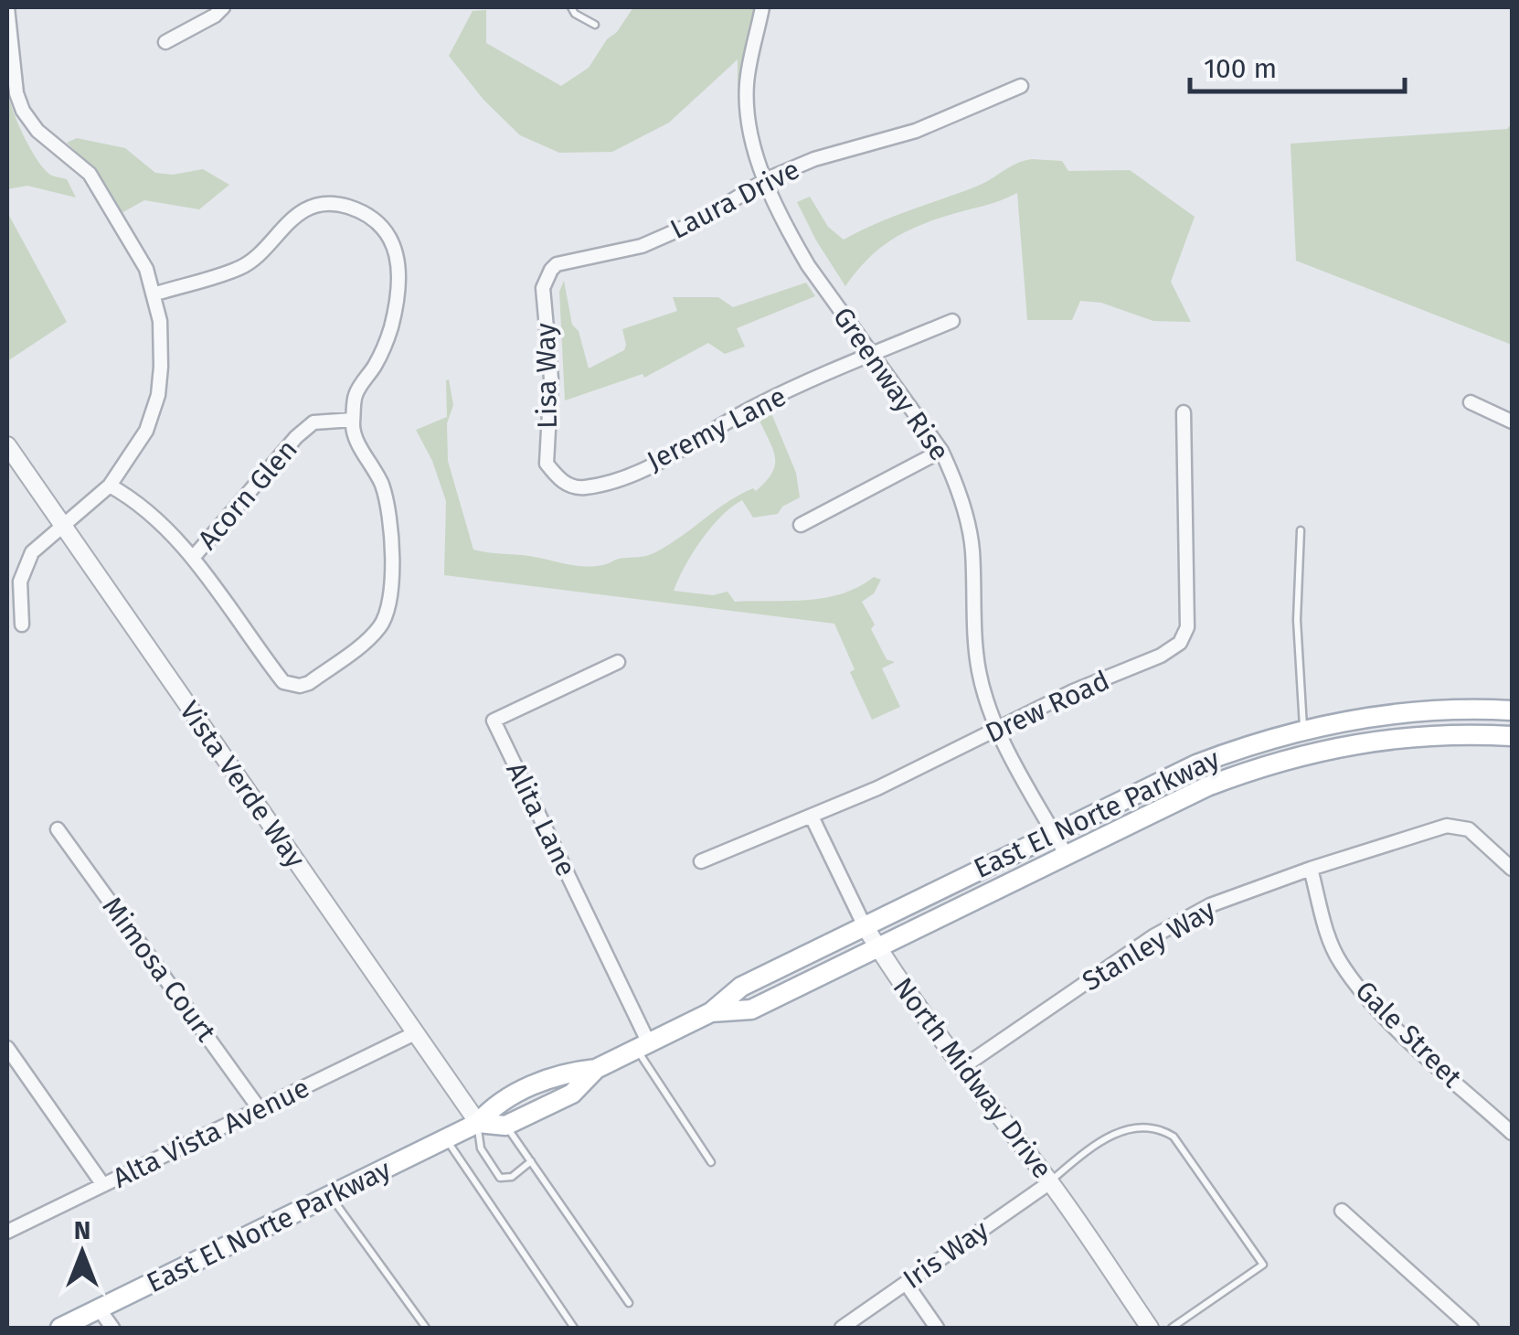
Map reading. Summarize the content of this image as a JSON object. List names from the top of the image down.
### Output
{
  "streets": {
    "main road": ["East El Norte Parkway"],
    "street": [
      "Laura Drive",
      "Lisa Way",
      "Greenway Rise",
      "Jeremy Lane",
      "Acorn Glen",
      "Drew Road",
      "Vista Verde Way",
      "Alita Lane",
      "Stanley Way",
      "Mimosa Court",
      "Gale Street",
      "North Midway Drive",
      "Alta Vista Avenue",
      "Iris Way"
    ]
  },
  "crossings": [
    ["Laura Drive", "Lisa Way"],
    ["Laura Drive", "Greenway Rise"],
    ["Lisa Way", "Jeremy Lane"],
    ["Greenway Rise", "Jeremy Lane"],
    ["Greenway Rise", "Drew Road"],
    ["Greenway Rise", "East El Norte Parkway"],
    ["Drew Road", "North Midway Drive"],
    ["Vista Verde Way", "East El Norte Parkway"],
    ["Vista Verde Way", "Alta Vista Avenue"],
    ["East El Norte Parkway", "Alita Lane"],
    ["East El Norte Parkway", "North Midway Drive"],
    ["Stanley Way", "Gale Street"],
    ["Stanley Way", "North Midway Drive"],
    ["Mimosa Court", "Alta Vista Avenue"],
    ["North Midway Drive", "Iris Way"]
  ],
  "scale_bar": "100 m",
  "north": "top"
}
